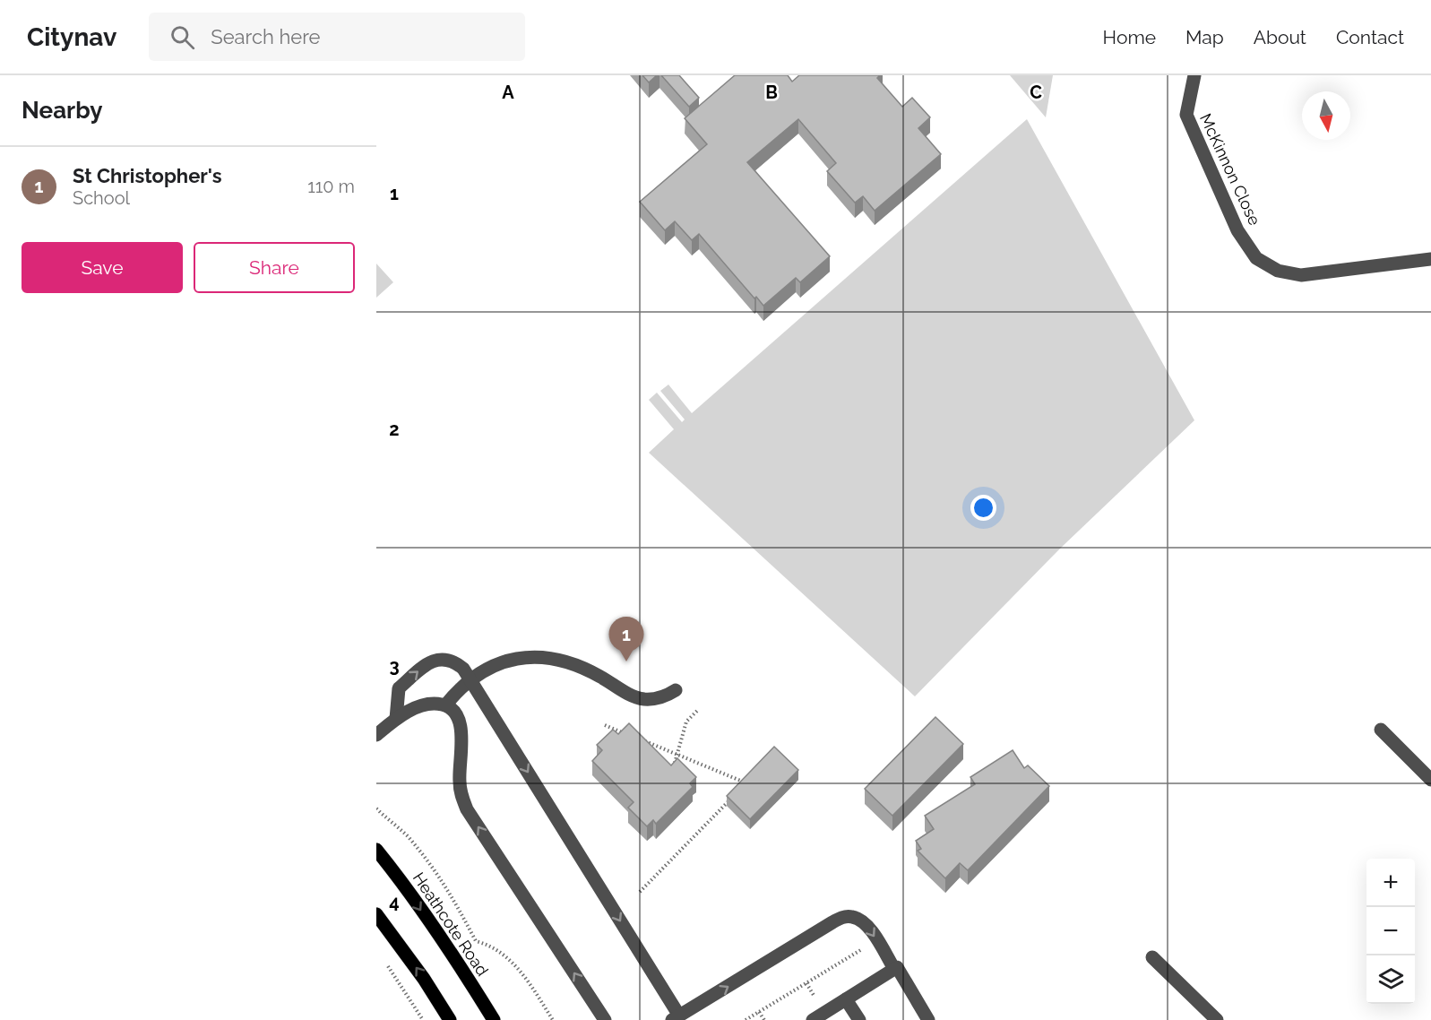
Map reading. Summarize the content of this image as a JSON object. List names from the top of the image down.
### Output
{
  "streets": {
    "main road": ["Heathcote Road"],
    "street": ["McKinnon Close"]
  },
  "north": "bottom",
  "page": {
    "header": "Citynav",
    "search": "Search here",
    "nav": [
      "Home",
      "Map",
      "About",
      "Contact"
    ],
    "heading": "Nearby",
    "list": [
      {
        "mark": "1",
        "name": "St Christopher's",
        "note": "School",
        "value": "110 m"
      }
    ],
    "buttons": ["Save", "Share"],
    "pins": "1",
    "map_buttons": ["+", "−"]
  },
  "grid": {
    "columns": ["A", "B", "C"],
    "rows": [
      "1",
      "2",
      "3",
      "4"
    ]
  }
}
